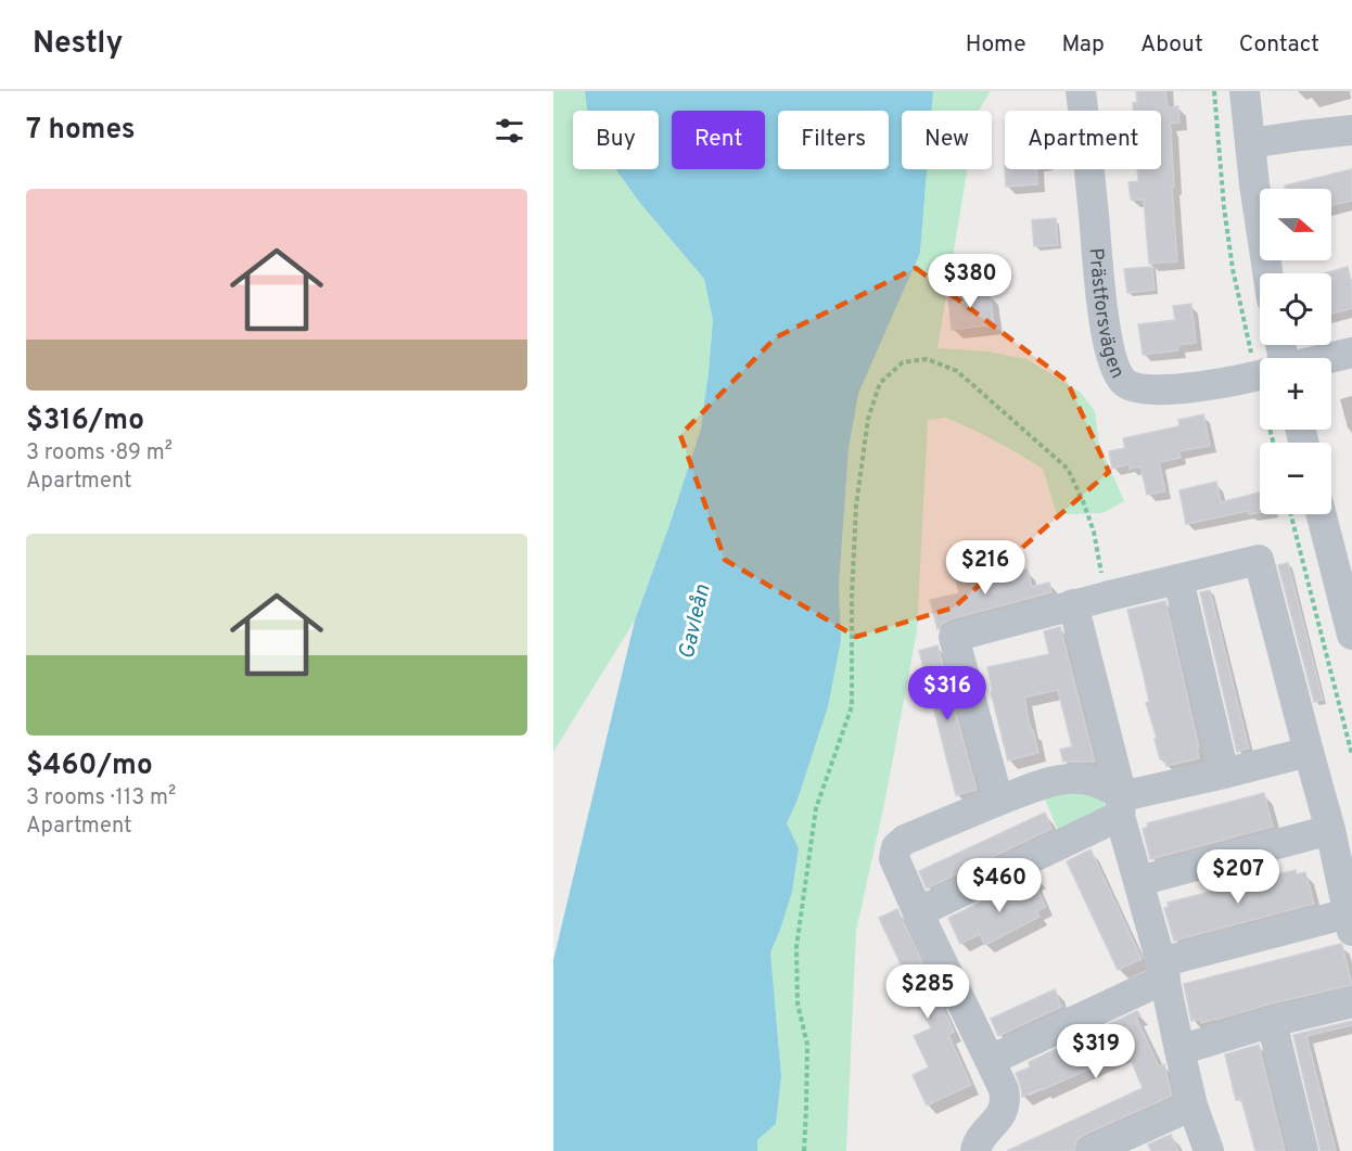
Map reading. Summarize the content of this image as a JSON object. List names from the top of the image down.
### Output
{
  "streets": {
    "street": ["Prästforsvägen"]
  },
  "water": ["Gavleån"],
  "north": "right",
  "page": {
    "header": "Nestly",
    "nav": [
      "Home",
      "Map",
      "About",
      "Contact"
    ],
    "heading": "7 homes",
    "chip": [
      "Buy",
      "Rent",
      "Filters",
      "New",
      "Apartment"
    ],
    "list": [
      {
        "name": "$316/mo",
        "note": "3 rooms · 89 m² · Apartment"
      },
      {
        "name": "$460/mo",
        "note": "3 rooms · 113 m² · Apartment"
      }
    ],
    "map_buttons": ["+", "−"],
    "price": [
      "$380",
      "$216",
      "$316",
      "$207",
      "$460",
      "$285",
      "$319"
    ]
  }
}
